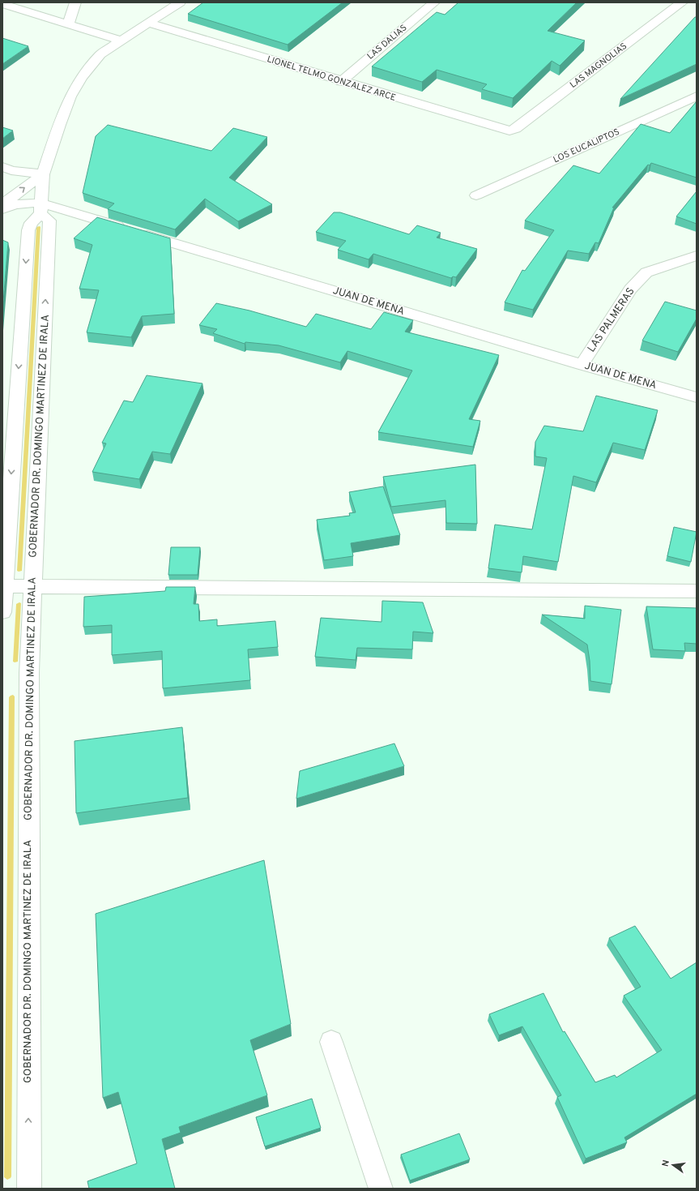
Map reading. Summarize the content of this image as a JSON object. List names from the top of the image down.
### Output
{
  "streets": {
    "street": [
      "LAS DALIAS",
      "LAS MAGNOLIAS",
      "LIONEL TELMO GONZALEZ ARCE",
      "LOS EUCALIPTOS",
      "JUAN DE MENA",
      "LAS PALMERAS",
      "GOBERNADOR DR. DOMINGO MARTINEZ DE IRALA"
    ]
  },
  "crossings": [
    ["LAS DALIAS", "LIONEL TELMO GONZALEZ ARCE"],
    ["LAS MAGNOLIAS", "LIONEL TELMO GONZALEZ ARCE"],
    ["JUAN DE MENA", "LAS PALMERAS"],
    ["JUAN DE MENA", "GOBERNADOR DR. DOMINGO MARTINEZ DE IRALA"]
  ],
  "north": "left"
}
